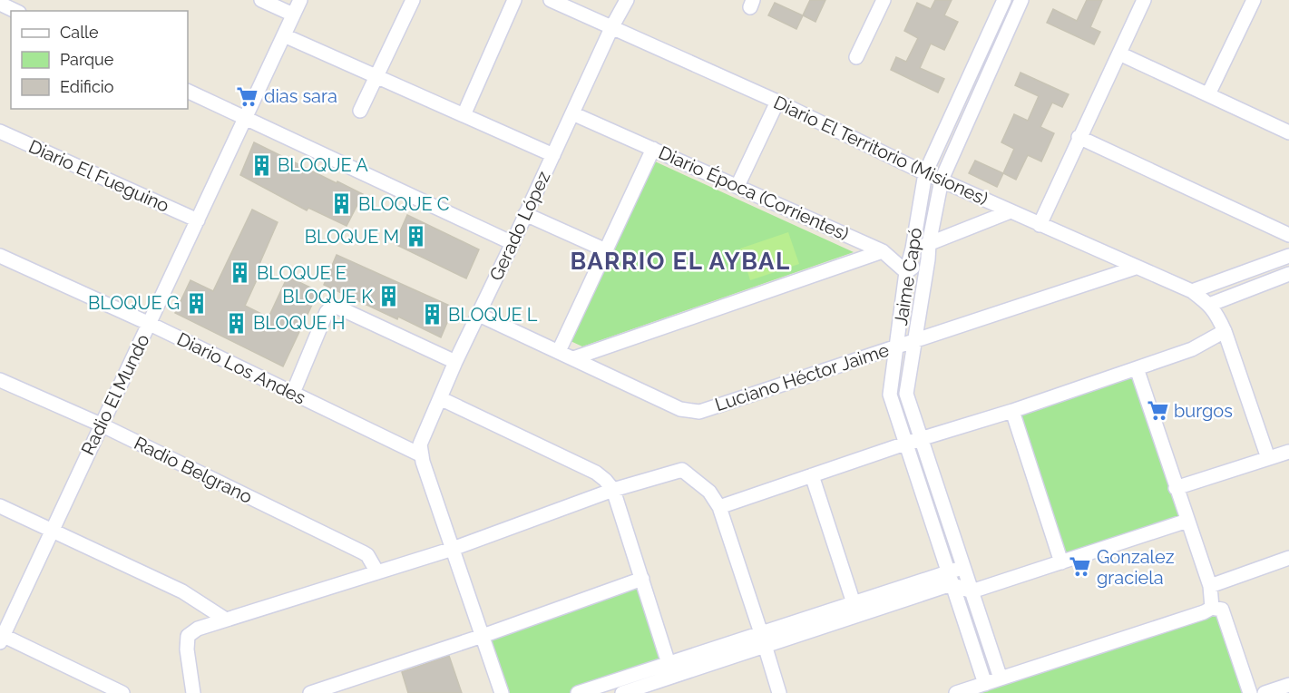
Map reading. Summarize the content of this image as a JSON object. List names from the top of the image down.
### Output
{
  "streets": {
    "street": [
      "Diario El Territorio (Misiones)",
      "Diario El Fueguino",
      "Diario Época (Corrientes)",
      "Gerado López",
      "Jaime Capó",
      "Diario Los Andes",
      "Luciano Héctor Jaime",
      "Radio El Mundo",
      "Radio Belgrano"
    ]
  },
  "crossings": [
    ["Diario El Territorio (Misiones)", "Gerado López"],
    ["Diario El Territorio (Misiones)", "Jaime Capó"],
    ["Diario El Territorio (Misiones)", "Luciano Héctor Jaime"],
    ["Diario El Fueguino", "Radio El Mundo"],
    ["Diario Época (Corrientes)", "Gerado López"],
    ["Diario Época (Corrientes)", "Jaime Capó"],
    ["Gerado López", "Diario Los Andes"],
    ["Gerado López", "Luciano Héctor Jaime"],
    ["Jaime Capó", "Luciano Héctor Jaime"],
    ["Diario Los Andes", "Radio El Mundo"],
    ["Radio El Mundo", "Radio Belgrano"]
  ],
  "districts": ["BARRIO EL AYBAL"],
  "places": {
    "supermarket": ["dias sara", "burgos", "Gonzalez graciela"],
    "building": [
      "BLOQUE A",
      "BLOQUE C",
      "BLOQUE M",
      "BLOQUE E",
      "BLOQUE K",
      "BLOQUE G",
      "BLOQUE L",
      "BLOQUE H"
    ]
  },
  "legend": ["Calle", "Parque", "Edificio"]
}
